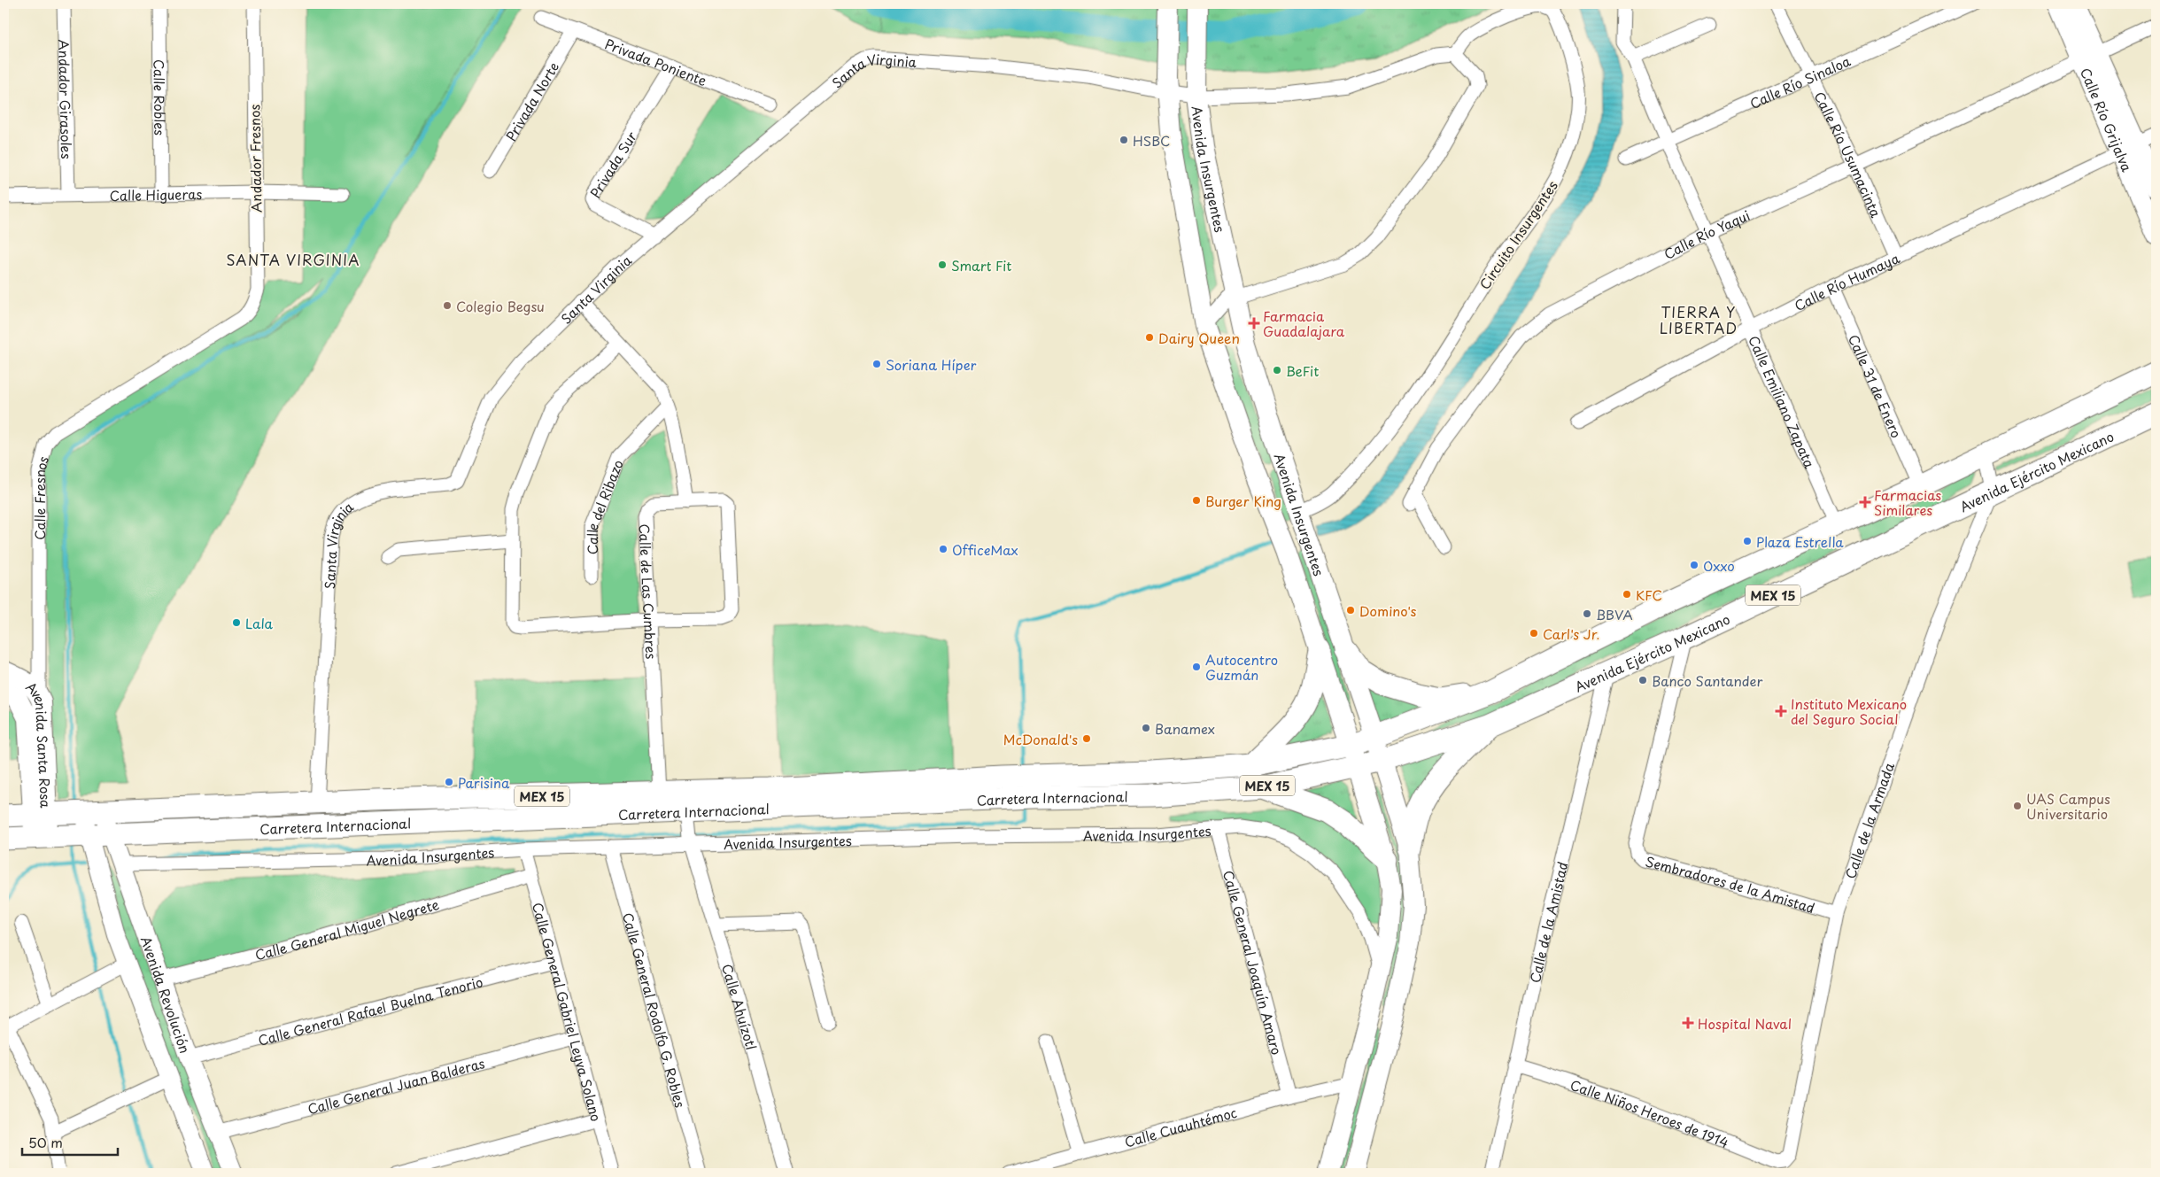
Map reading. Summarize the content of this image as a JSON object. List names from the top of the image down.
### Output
{
  "streets": {
    "main road": [
      "Calle Río Grijalva",
      "Avenida Insurgentes",
      "Avenida Ejército Mexicano",
      "MEX 15",
      "Avenida Santa Rosa",
      "Carretera Internacional"
    ],
    "street": [
      "Privada Poniente",
      "Santa Virginia",
      "Calle Río Sinaloa",
      "Calle Robles",
      "Andador Girasoles",
      "Privada Norte",
      "Calle Río Usumacinta",
      "Andador Fresnos",
      "Privada Sur",
      "Calle Higueras",
      "Circuito Insurgentes",
      "Calle Río Yaqui",
      "Calle Río Humaya",
      "Calle 31 de Enero",
      "Calle Emiliano Zapata",
      "Calle Fresnos",
      "Calle del Ribazo",
      "Calle de Las Cumbres",
      "Calle de la Armada",
      "Sembradores de la Amistad",
      "Calle de la Amistad",
      "Calle General Miguel Negrete",
      "Calle General Joaquín Amaro",
      "Avenida Revolución",
      "Calle Ahuízotl",
      "Calle General Rafael Buelna Tenorio",
      "Calle General Rodolfo G. Robles",
      "Calle General Gabriel Leyva Solano",
      "Calle General Juan Balderas",
      "Calle Niños Heroes de 1914",
      "Calle Cuauhtémoc"
    ]
  },
  "crossings": [
    ["Privada Poniente", "Privada Norte"],
    ["Privada Poniente", "Privada Sur"],
    ["Santa Virginia", "Privada Sur"],
    ["Santa Virginia", "Avenida Insurgentes"],
    ["Santa Virginia", "Carretera Internacional"],
    ["Calle Río Sinaloa", "Calle Río Usumacinta"],
    ["Calle Río Sinaloa", "Calle Emiliano Zapata"],
    ["Calle Robles", "Calle Higueras"],
    ["Andador Girasoles", "Calle Higueras"],
    ["Calle Río Grijalva", "Calle Río Yaqui"],
    ["Calle Río Grijalva", "Calle Río Humaya"],
    ["Calle Río Usumacinta", "Calle Río Yaqui"],
    ["Calle Río Usumacinta", "Calle Río Humaya"],
    ["Andador Fresnos", "Calle Higueras"],
    ["Andador Fresnos", "Calle Fresnos"],
    ["Avenida Insurgentes", "Circuito Insurgentes"],
    ["Avenida Insurgentes", "Avenida Ejército Mexicano"],
    ["Avenida Insurgentes", "MEX 15"],
    ["Avenida Insurgentes", "Carretera Internacional"],
    ["Avenida Insurgentes", "Calle General Joaquín Amaro"],
    ["Avenida Insurgentes", "Avenida Revolución"],
    ["Avenida Insurgentes", "Calle Ahuízotl"],
    ["Avenida Insurgentes", "Calle General Rodolfo G. Robles"],
    ["Avenida Insurgentes", "Calle General Gabriel Leyva Solano"],
    ["Avenida Insurgentes", "Calle Cuauhtémoc"],
    ["Calle Río Yaqui", "Calle Emiliano Zapata"],
    ["Calle Río Humaya", "Calle 31 de Enero"],
    ["Calle Río Humaya", "Calle Emiliano Zapata"],
    ["Calle 31 de Enero", "MEX 15"],
    ["Calle Emiliano Zapata", "MEX 15"],
    ["Avenida Ejército Mexicano", "Carretera Internacional"],
    ["Avenida Ejército Mexicano", "Calle de la Armada"],
    ["Avenida Ejército Mexicano", "Sembradores de la Amistad"],
    ["Avenida Ejército Mexicano", "Calle de la Amistad"],
    ["Calle Fresnos", "Avenida Santa Rosa"],
    ["Calle de Las Cumbres", "Carretera Internacional"],
    ["MEX 15", "Carretera Internacional"],
    ["Avenida Santa Rosa", "Carretera Internacional"],
    ["Avenida Santa Rosa", "Avenida Revolución"],
    ["Carretera Internacional", "Avenida Revolución"],
    ["Carretera Internacional", "Calle Ahuízotl"],
    ["Calle de la Armada", "Sembradores de la Amistad"],
    ["Calle de la Armada", "Calle Niños Heroes de 1914"],
    ["Calle de la Amistad", "Calle Niños Heroes de 1914"],
    ["Calle General Miguel Negrete", "Avenida Revolución"],
    ["Calle General Miguel Negrete", "Calle General Gabriel Leyva Solano"],
    ["Calle General Joaquín Amaro", "Calle Cuauhtémoc"],
    ["Avenida Revolución", "Calle General Rafael Buelna Tenorio"],
    ["Avenida Revolución", "Calle General Juan Balderas"],
    ["Calle General Rafael Buelna Tenorio", "Calle General Gabriel Leyva Solano"],
    ["Calle General Gabriel Leyva Solano", "Calle General Juan Balderas"]
  ],
  "districts": ["SANTA VIRGINIA", "TIERRA Y LIBERTAD"],
  "places": {
    "other": [
      "HSBC",
      "Smart Fit",
      "Colegio Begsu",
      "Dairy Queen",
      "Soriana Híper",
      "BeFit",
      "Burger King",
      "Plaza Estrella",
      "OfficeMax",
      "Oxxo",
      "KFC",
      "Domino's",
      "BBVA",
      "Lala",
      "Carl's Jr.",
      "Autocentro Guzmán",
      "Banco Santander",
      "Banamex",
      "McDonald's",
      "Parisina",
      "UAS Campus Universitario"
    ],
    "health": [
      "Farmacia Guadalajara",
      "Farmacias Similares",
      "Instituto Mexicano del Seguro Social",
      "Hospital Naval"
    ]
  },
  "scale_bar": "50 m"
}
